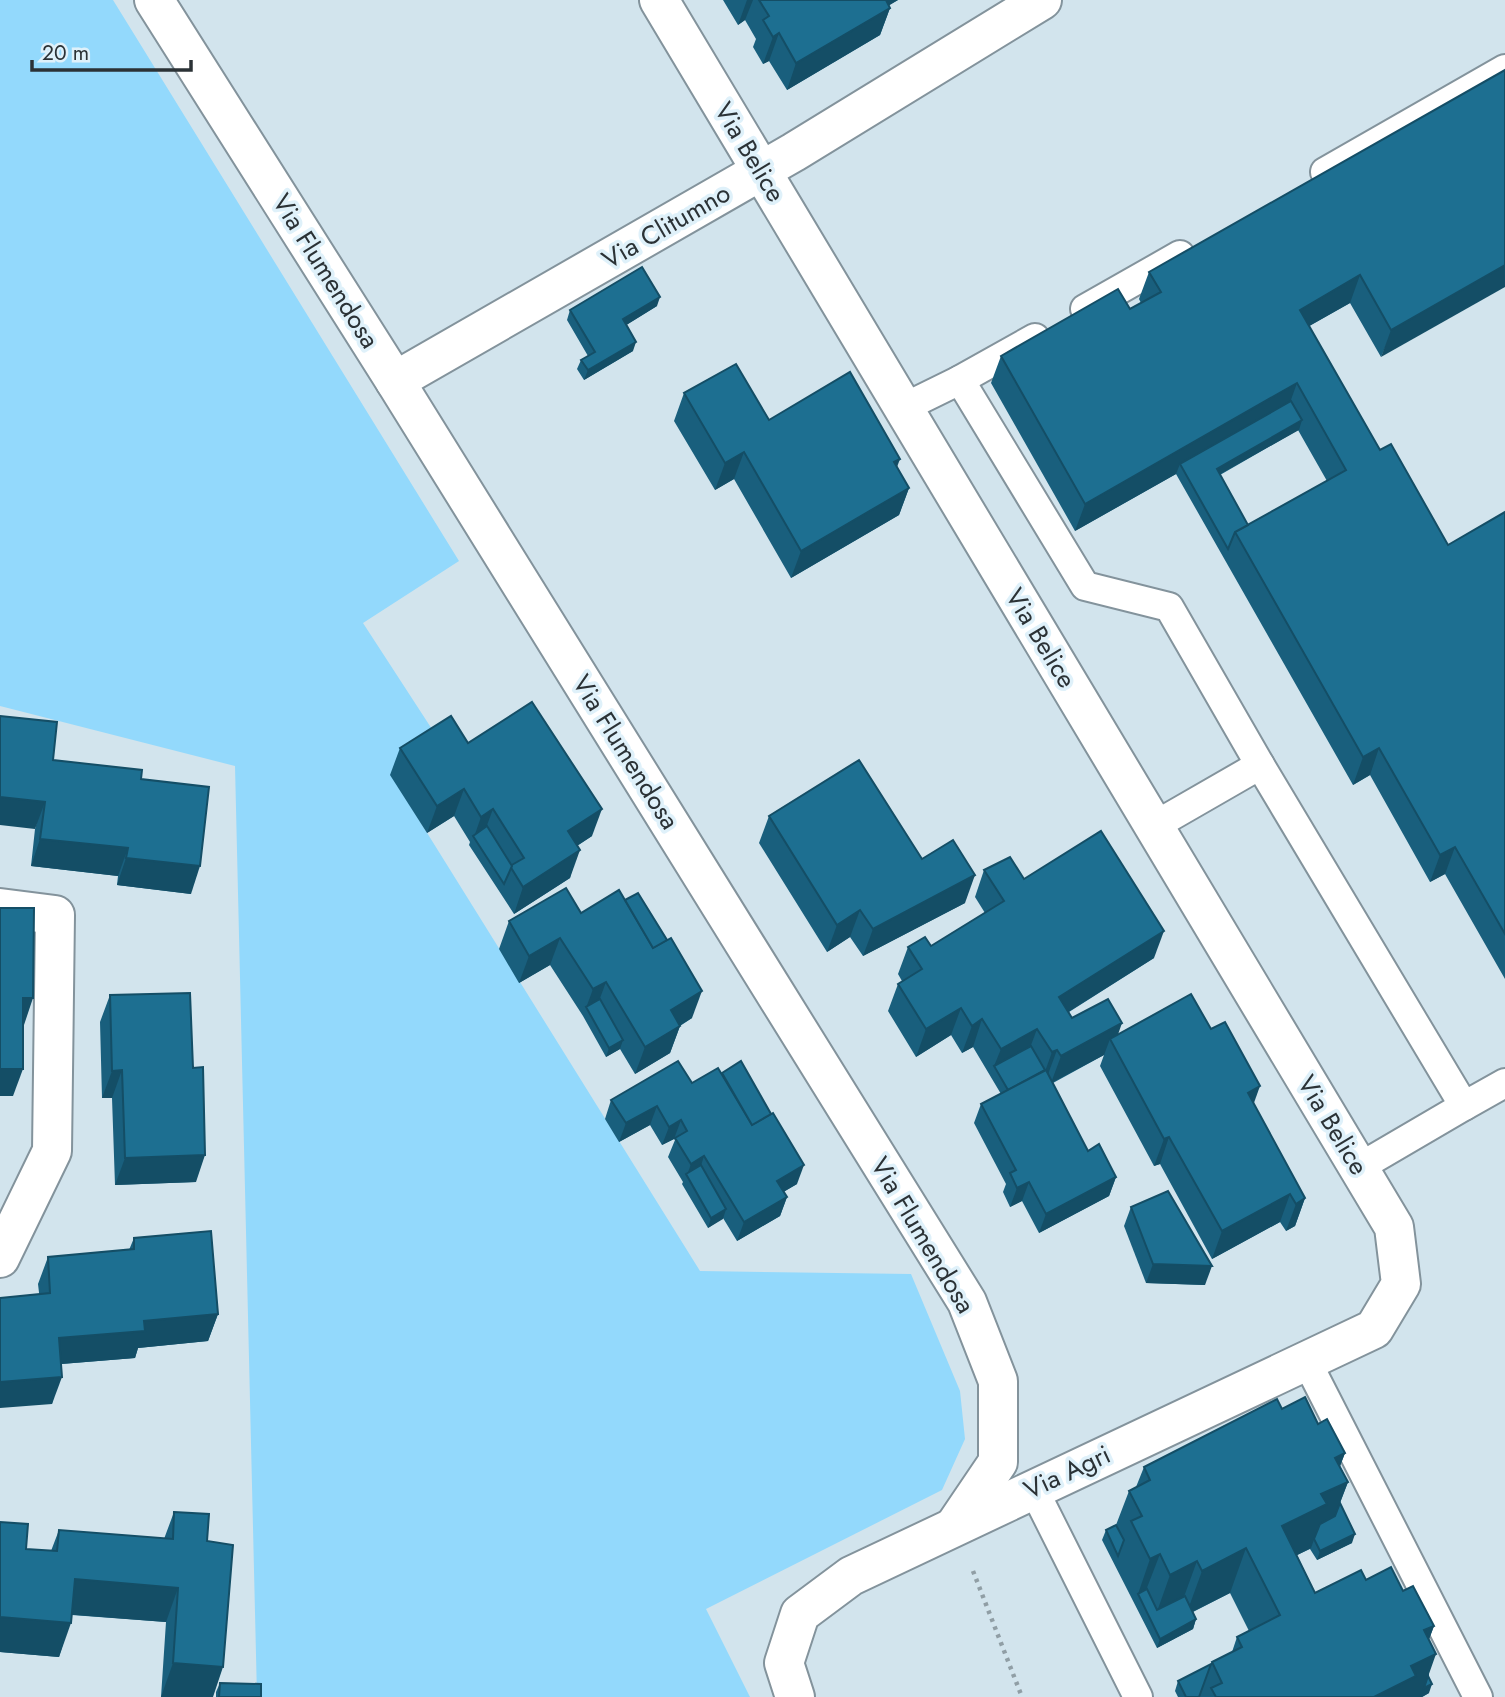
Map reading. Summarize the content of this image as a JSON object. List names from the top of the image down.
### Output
{
  "streets": {
    "street": [
      "Via Belice",
      "Via Clitumno",
      "Via Flumendosa",
      "Via Agri"
    ]
  },
  "crossings": [
    ["Via Belice", "Via Clitumno"],
    ["Via Belice", "Via Agri"],
    ["Via Clitumno", "Via Flumendosa"],
    ["Via Flumendosa", "Via Agri"]
  ],
  "scale_bar": "20 m"
}
